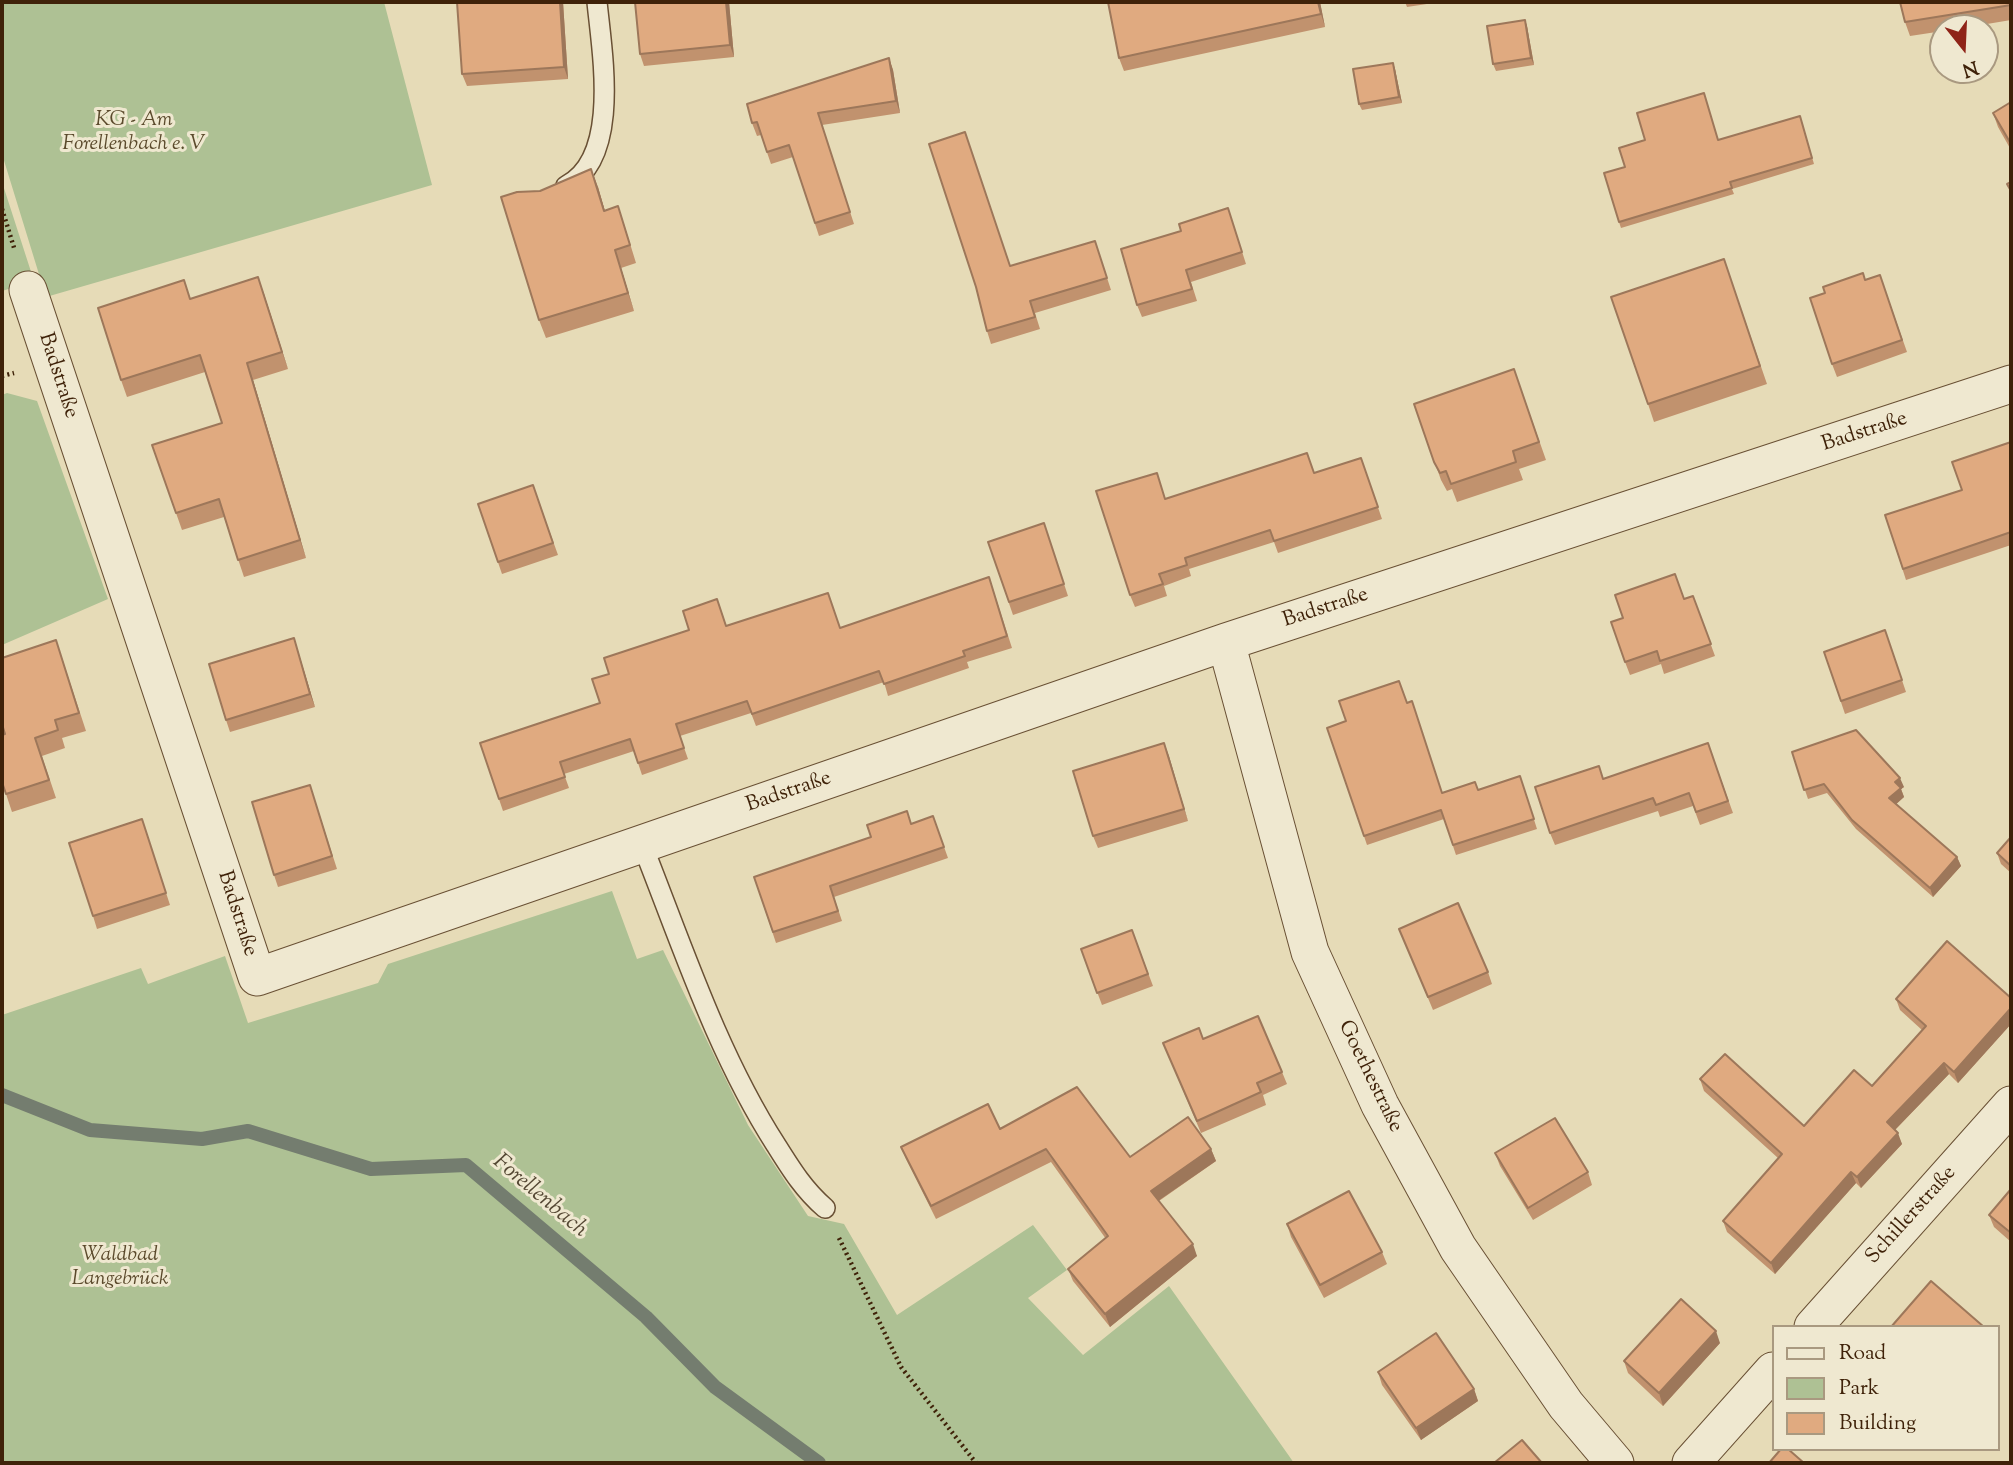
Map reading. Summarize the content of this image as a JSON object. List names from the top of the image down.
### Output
{
  "streets": {
    "street": ["Badstraße", "Goethestraße", "Schillerstraße"]
  },
  "crossings": [
    ["Badstraße", "Goethestraße"]
  ],
  "water": ["Forellenbach"],
  "parks": ["KG - Am Forellenbach e. V", "Waldbad Langebrück"],
  "legend": ["Road", "Park", "Building"],
  "north": "bottom"
}
